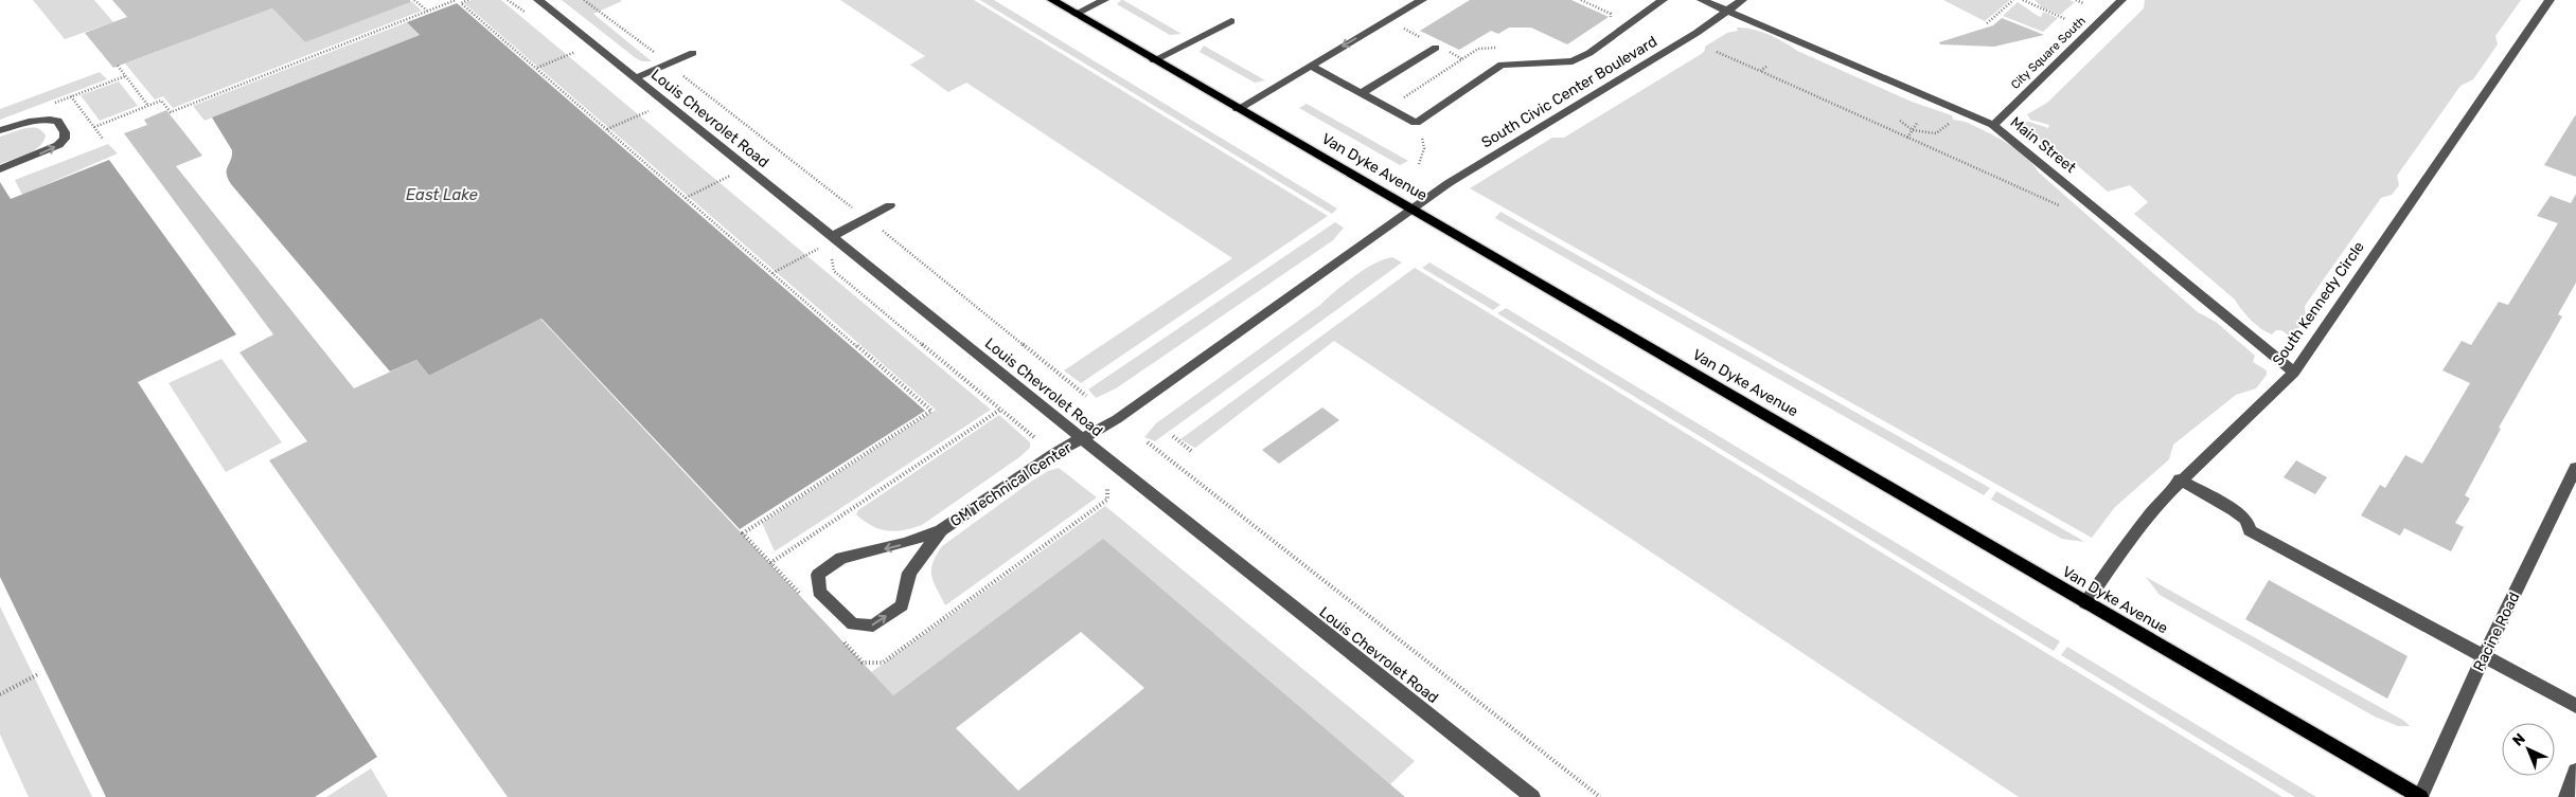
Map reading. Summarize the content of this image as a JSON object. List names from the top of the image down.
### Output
{
  "streets": {
    "main road": ["Van Dyke Avenue"],
    "street": [
      "City Square South",
      "South Civic Center Boulevard",
      "Louis Chevrolet Road",
      "Main Street",
      "South Kennedy Circle",
      "GM Technical Center",
      "Racine Road"
    ]
  },
  "crossings": [
    ["City Square South", "Main Street"],
    ["South Civic Center Boulevard", "Louis Chevrolet Road"],
    ["South Civic Center Boulevard", "Main Street"],
    ["South Civic Center Boulevard", "Van Dyke Avenue"],
    ["South Civic Center Boulevard", "GM Technical Center"],
    ["Louis Chevrolet Road", "GM Technical Center"],
    ["Main Street", "South Kennedy Circle"],
    ["Van Dyke Avenue", "South Kennedy Circle"],
    ["Van Dyke Avenue", "Racine Road"]
  ],
  "water": ["East Lake"],
  "north": "top left"
}
